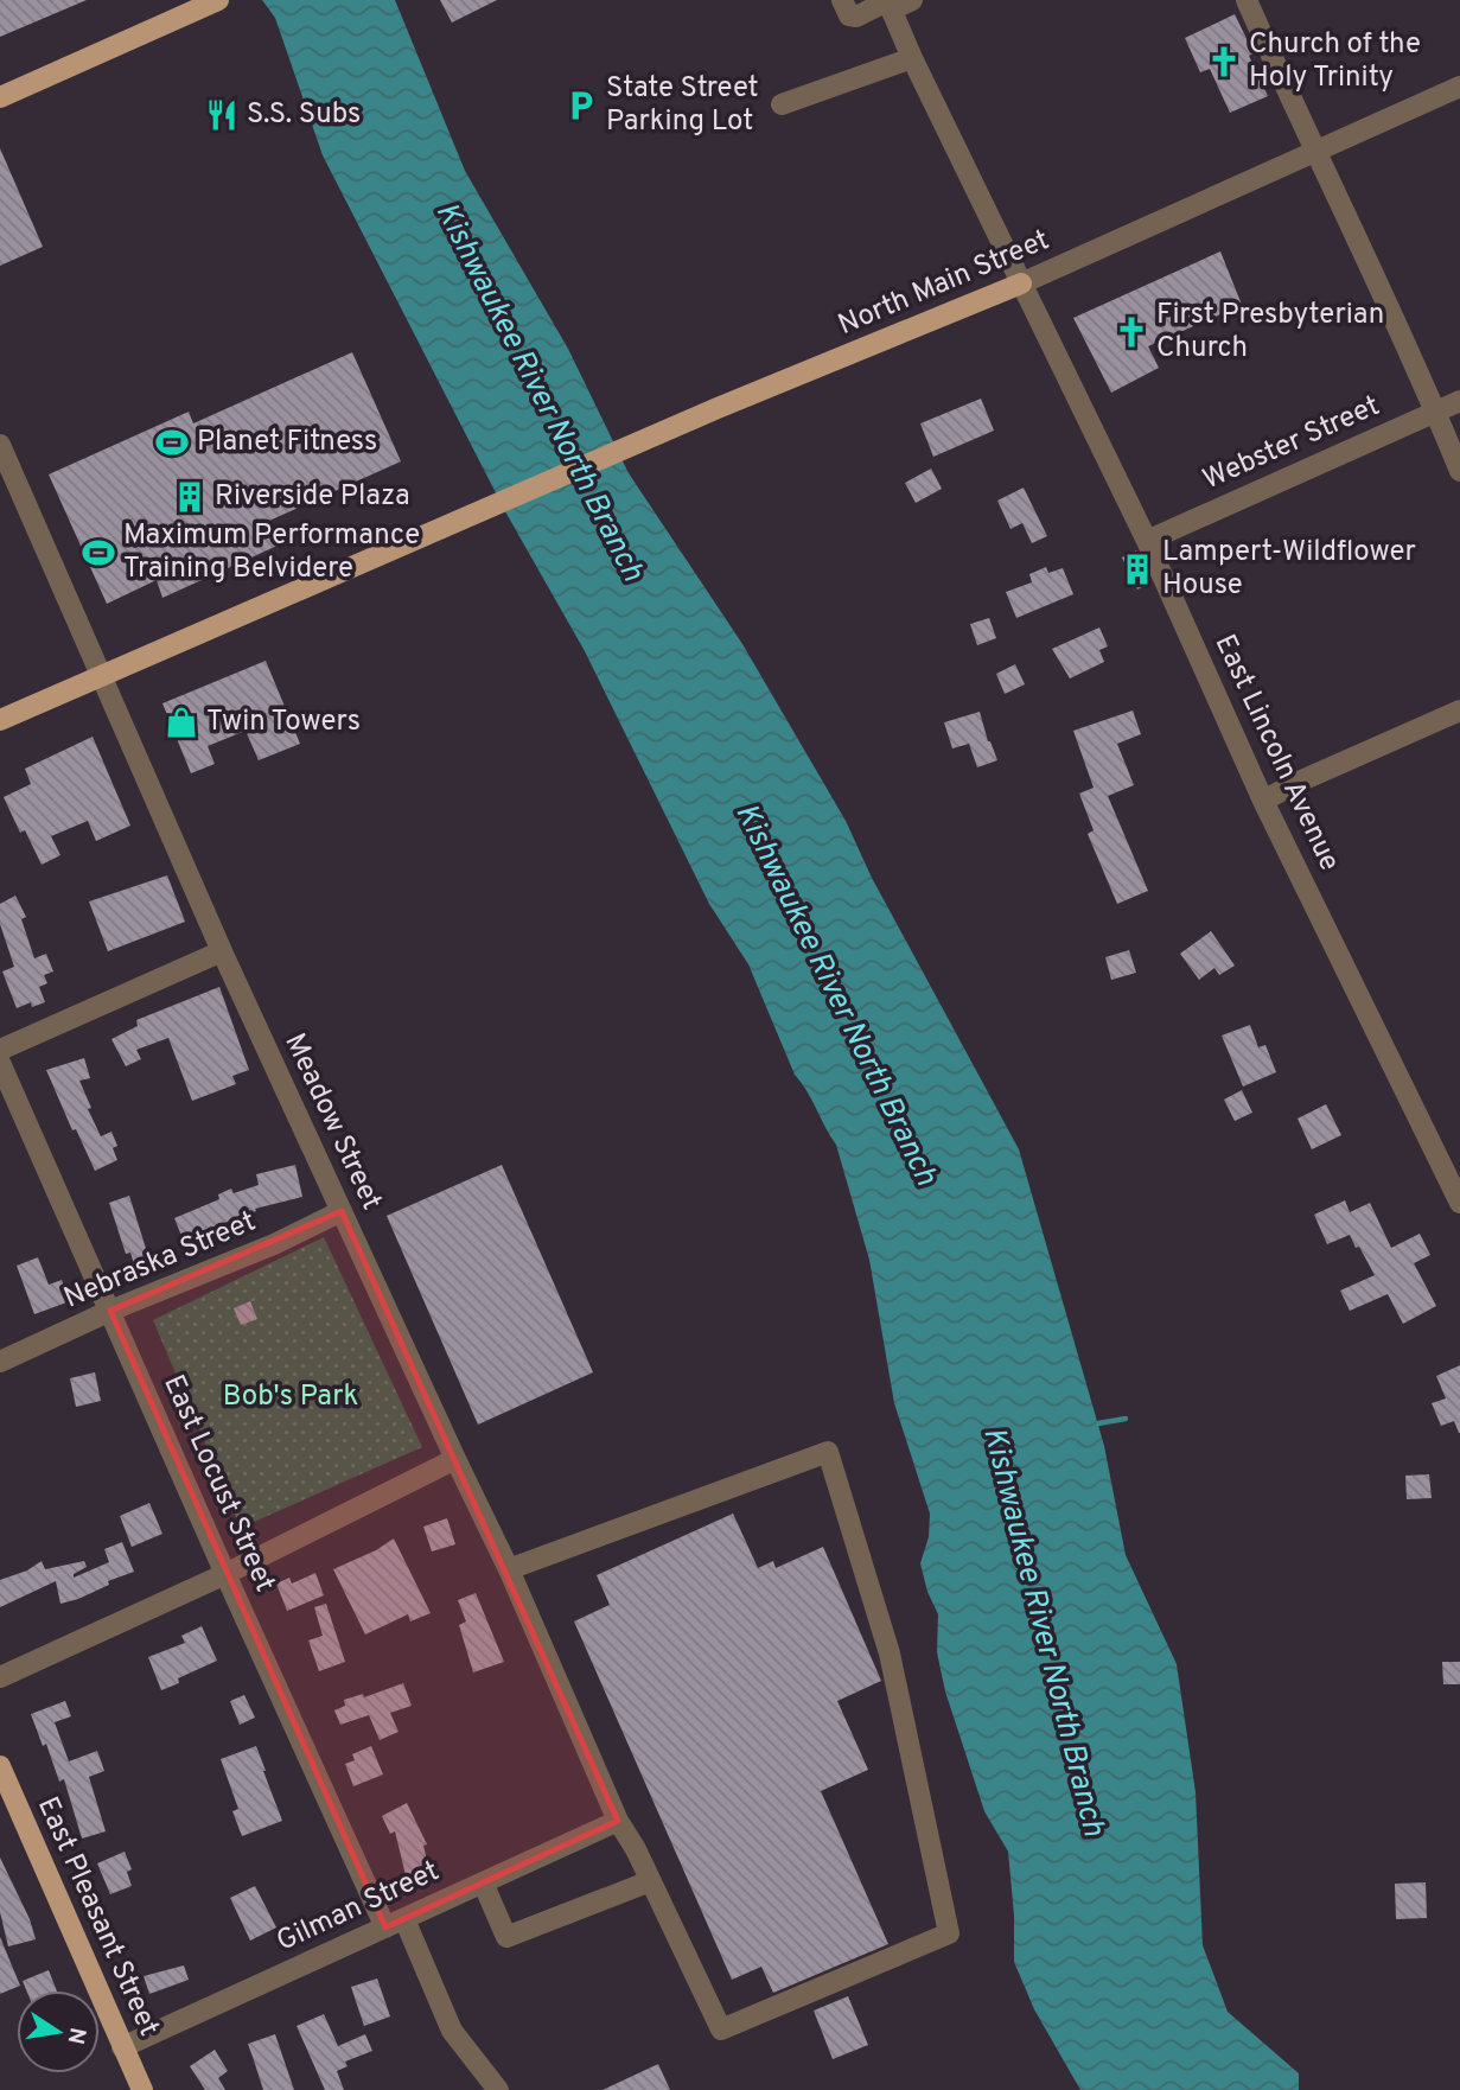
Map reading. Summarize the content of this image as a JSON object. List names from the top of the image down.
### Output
{
  "streets": {
    "main road": ["North Main Street", "East Pleasant Street"],
    "street": [
      "Webster Street",
      "East Lincoln Avenue",
      "Meadow Street",
      "Nebraska Street",
      "East Locust Street",
      "Gilman Street"
    ]
  },
  "crossings": [
    ["North Main Street", "East Lincoln Avenue"],
    ["North Main Street", "Meadow Street"],
    ["Webster Street", "East Lincoln Avenue"],
    ["Meadow Street", "Nebraska Street"],
    ["Meadow Street", "Gilman Street"],
    ["Nebraska Street", "East Locust Street"],
    ["East Locust Street", "Gilman Street"],
    ["Gilman Street", "East Pleasant Street"]
  ],
  "water": ["Kishwaukee River North Branch"],
  "parks": ["Bob's Park"],
  "places": {
    "church": ["Church of the Holy Trinity", "First Presbyterian Church"],
    "parking": ["State Street Parking Lot"],
    "restaurant": ["S.S. Subs"],
    "sports": ["Planet Fitness", "Maximum Performance Training Belvidere"],
    "building": ["Riverside Plaza", "Lampert-Wildflower House"],
    "shop": ["Twin Towers"]
  },
  "north": "right"
}
